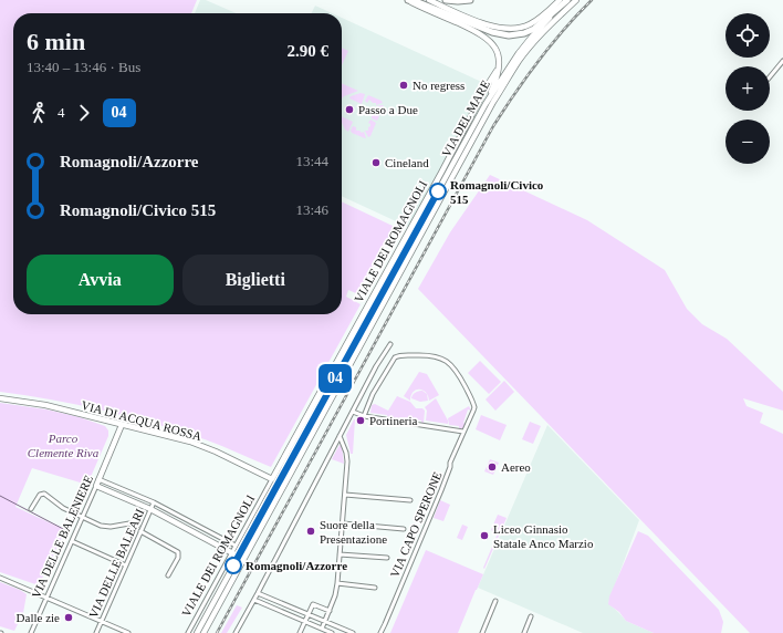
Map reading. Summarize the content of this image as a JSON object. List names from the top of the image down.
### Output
{
  "streets": {
    "main road": ["VIA DEL MARE"],
    "street": [
      "VIALE DEI ROMAGNOLI",
      "VIA DI ACQUA ROSSA",
      "VIA CAPO SPERONE",
      "VIA DELLE BALENIERE",
      "VIA DELLE BALEARI"
    ]
  },
  "crossings": [
    ["VIALE DEI ROMAGNOLI", "VIA DI ACQUA ROSSA"],
    ["VIA DI ACQUA ROSSA", "VIA DELLE BALENIERE"]
  ],
  "parks": ["Parco Clemente Riva"],
  "places": [
    "No regress",
    "Passo a Due",
    "Cineland",
    "Romagnoli/Civico 515",
    "Portineria",
    "Aereo",
    "Suore della Presentazione",
    "Liceo Ginnasio Statale Anco Marzio",
    "Romagnoli/Azzorre",
    "Dalle zie"
  ],
  "lines": ["bus line 04"],
  "page": {
    "on_map": "04",
    "map_buttons": ["+", "−"],
    "heading": ["6 min", "13:40 – 13:46 · Bus", "2.90 €"],
    "legs": ["4", "04"],
    "list": [
      {
        "name": "Romagnoli/Azzorre",
        "value": "13:44"
      },
      {
        "name": "Romagnoli/Civico 515",
        "value": "13:46"
      }
    ],
    "buttons": ["Avvia", "Biglietti"]
  }
}
